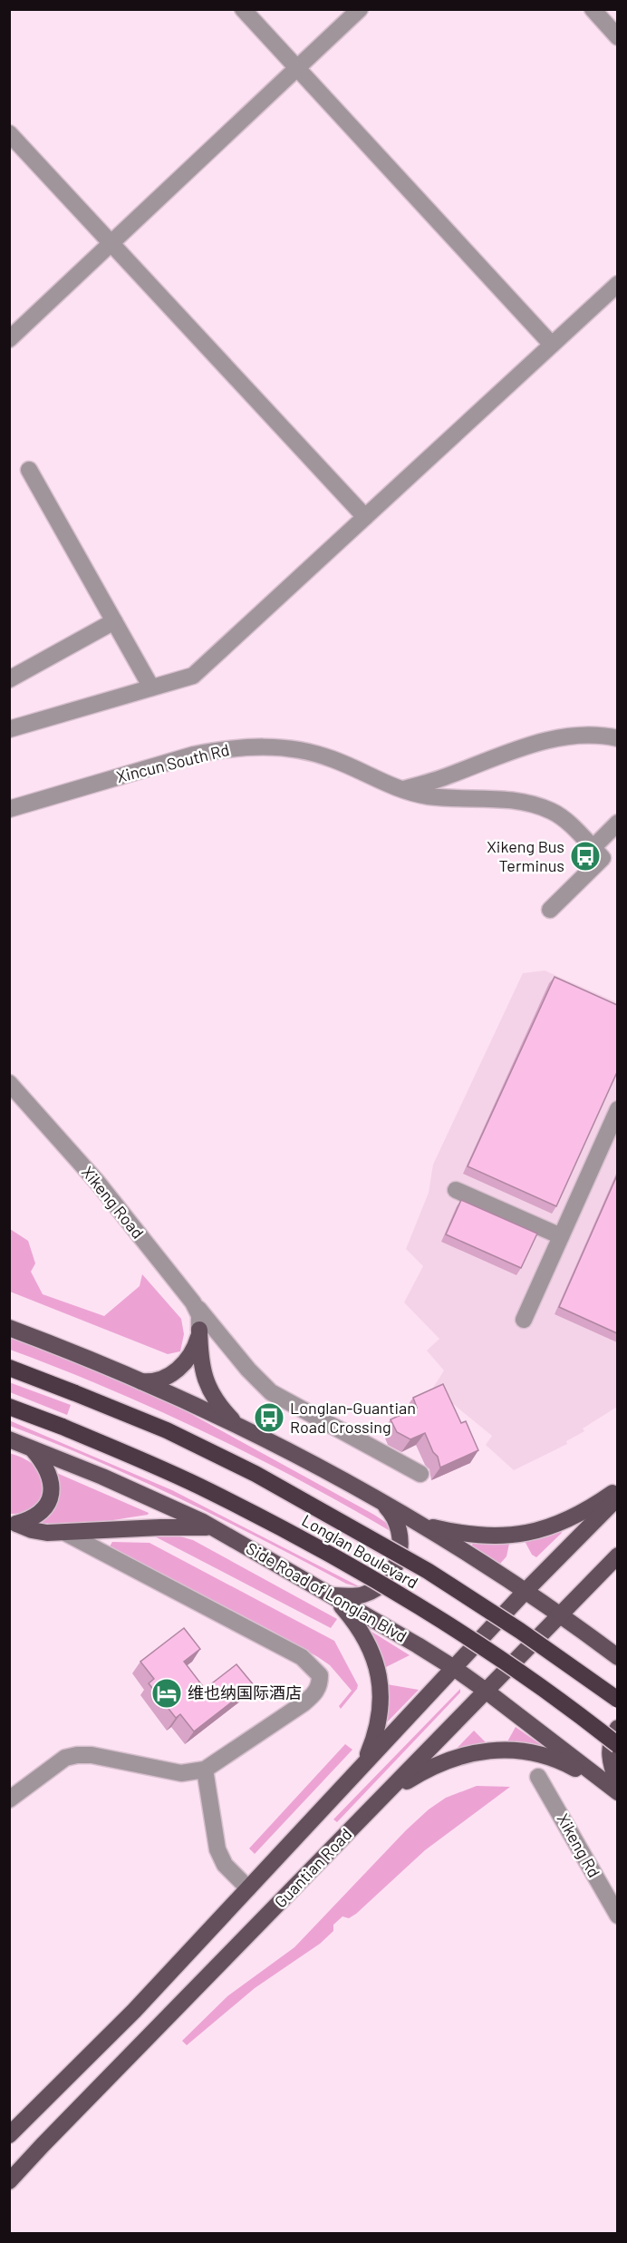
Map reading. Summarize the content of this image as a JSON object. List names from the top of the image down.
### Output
{
  "streets": {
    "highway": ["Longlan Boulevard"],
    "main road": ["Side Road of Longlan Blvd", "Guantian Road"],
    "street": ["Xincun South Rd", "Xikeng Road", "Xikeng Rd"]
  },
  "crossings": [
    ["Side Road of Longlan Blvd", "Guantian Road"]
  ],
  "places": {
    "bus stop": ["Xikeng Bus Terminus", "Longlan-Guantian Road Crossing"],
    "hotel": ["维也纳国际酒店"]
  }
}
